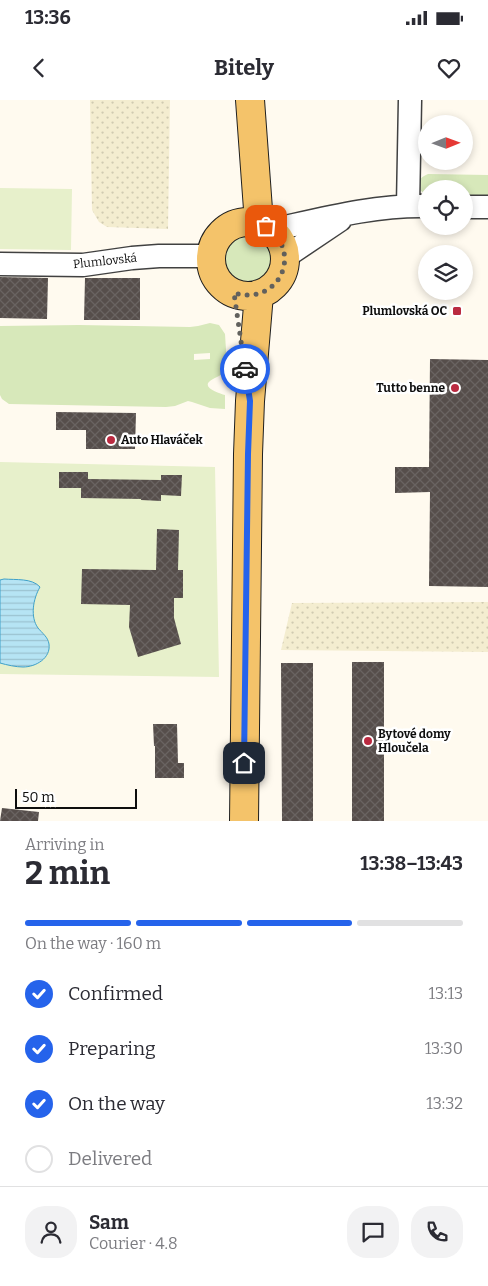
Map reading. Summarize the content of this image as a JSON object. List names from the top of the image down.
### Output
{
  "streets": {
    "street": ["Plumlovská"]
  },
  "places": {
    "transit": ["Plumlovská OC"],
    "other": ["Tutto benne", "Auto Hlaváček", "Bytové domy Hloučela"]
  },
  "scale_bar": "50 m",
  "north": "right",
  "page": {
    "status": "13:36",
    "header": "Bitely",
    "scale": "50 m",
    "heading": ["2 min", "Arriving in", "13:38–13:43"],
    "panel": ["Sam", "Courier · 4.8"],
    "bar": "On the way · 160 m",
    "list": [
      ["Confirmed", "13:13"],
      ["Preparing", "13:30"],
      ["On the way", "13:32"],
      "Delivered"
    ]
  }
}
